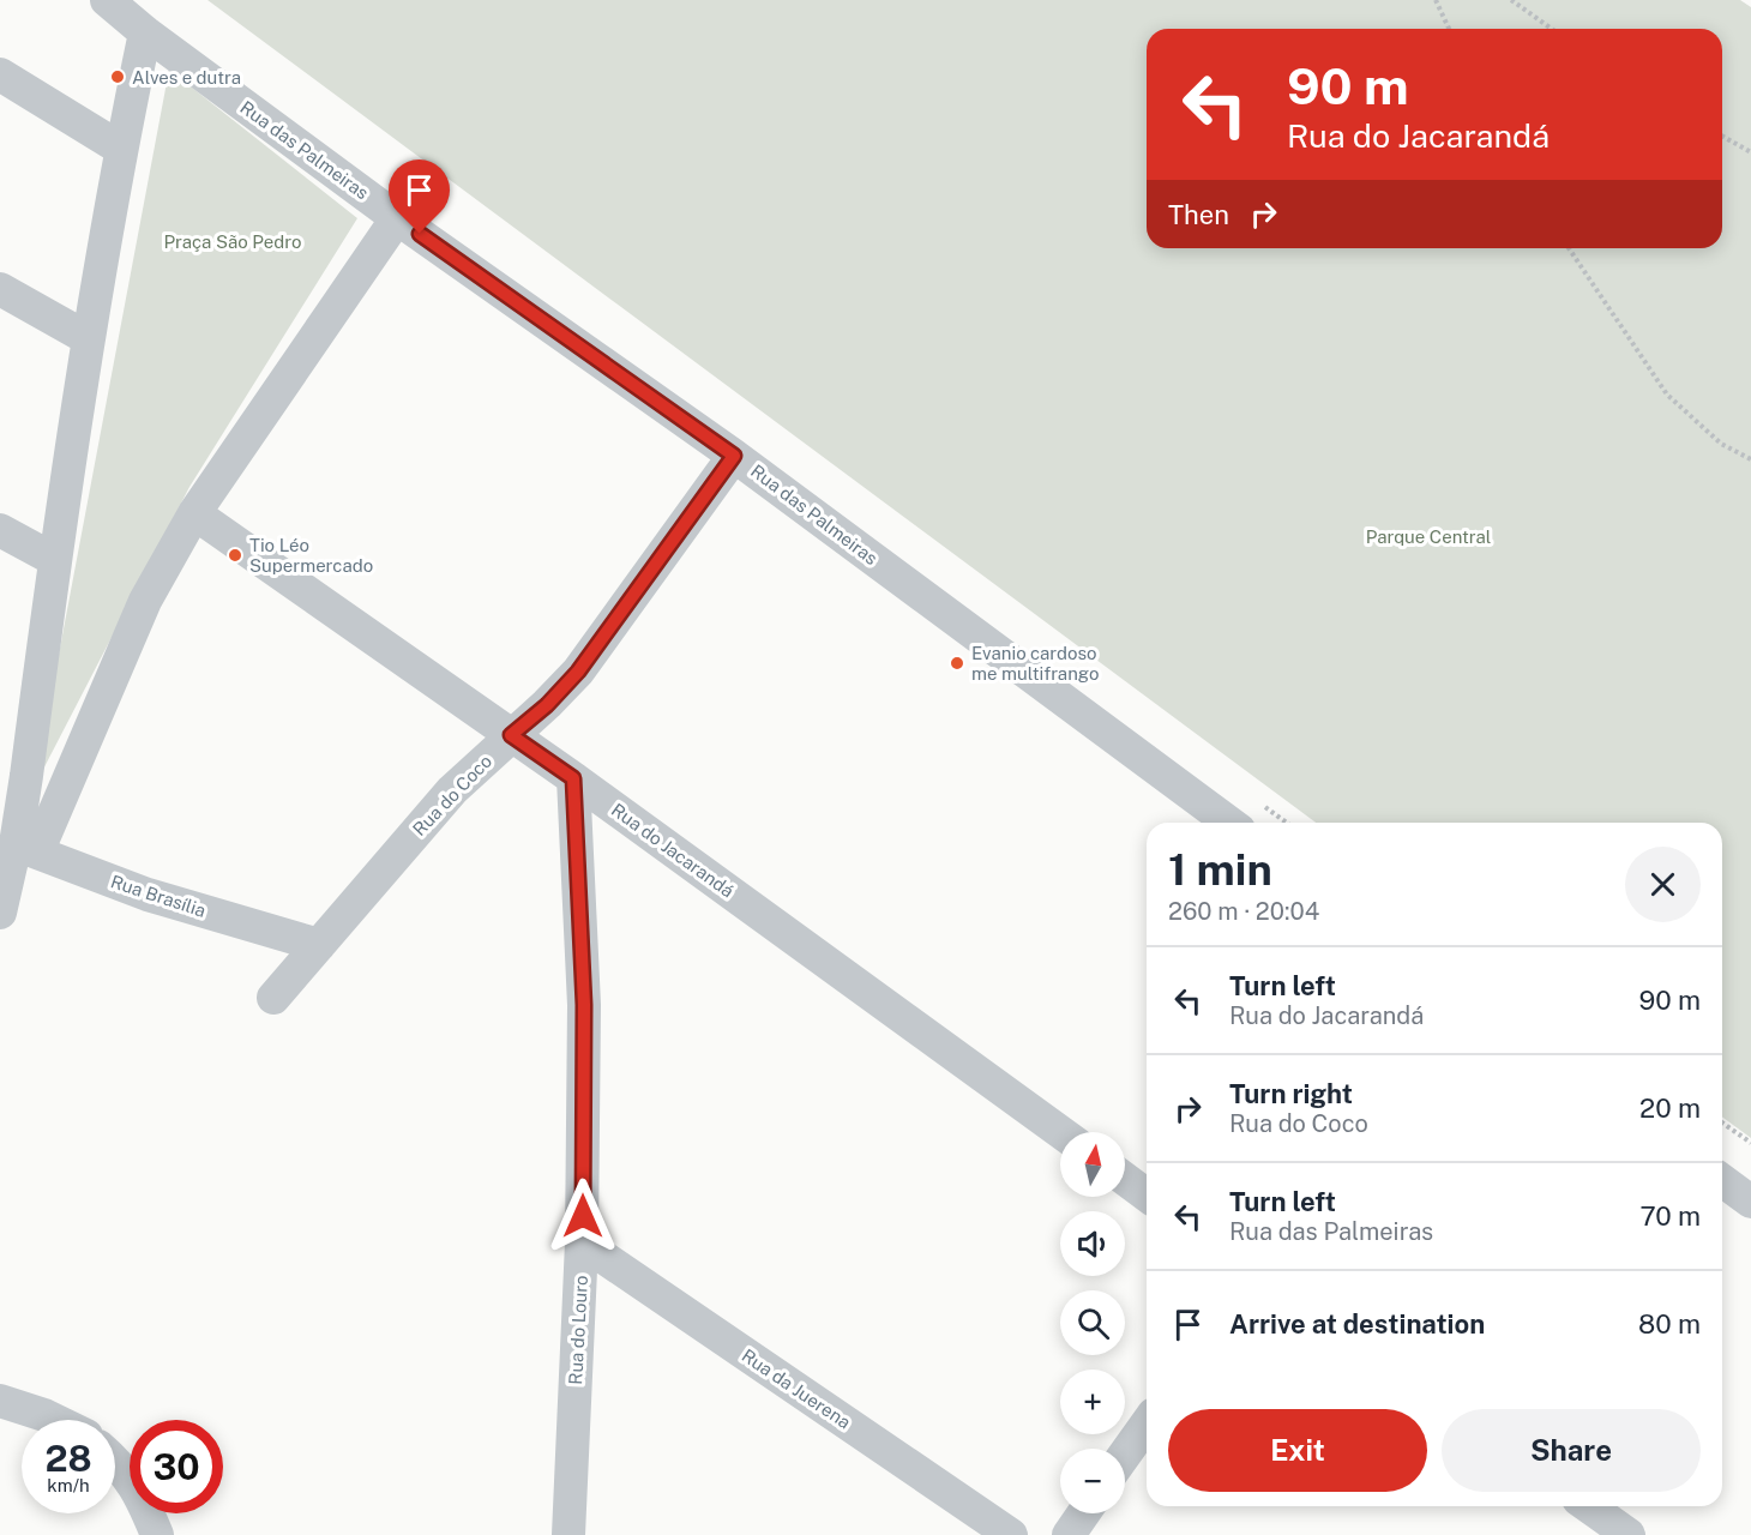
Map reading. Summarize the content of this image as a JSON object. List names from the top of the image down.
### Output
{
  "streets": {
    "street": [
      "Rua das Palmeiras",
      "Rua do Coco",
      "Rua do Jacarandá",
      "Rua Brasília",
      "Rua do Louro",
      "Rua da Juerena"
    ]
  },
  "crossings": [
    ["Rua das Palmeiras", "Rua do Coco"],
    ["Rua do Coco", "Rua do Jacarandá"],
    ["Rua do Coco", "Rua Brasília"],
    ["Rua do Jacarandá", "Rua do Louro"],
    ["Rua do Louro", "Rua da Juerena"]
  ],
  "parks": ["Praça São Pedro", "Parque Central"],
  "places": ["Alves e dutra", "Tio Léo Supermercado", "Evanio cardoso me multifrango"],
  "north": "top",
  "page": {
    "turn": ["90 m", "Rua do Jacarandá"],
    "then": "Then",
    "heading": ["1 min", "260 m · 20:04"],
    "list": [
      {
        "name": "Turn left",
        "note": "Rua do Jacarandá",
        "value": "90 m"
      },
      {
        "name": "Turn right",
        "note": "Rua do Coco",
        "value": "20 m"
      },
      {
        "name": "Turn left",
        "note": "Rua das Palmeiras",
        "value": "70 m"
      },
      {
        "name": "Arrive at destination",
        "value": "80 m"
      }
    ],
    "map_buttons": ["+", "−"],
    "buttons": ["Exit", "Share"],
    "speed": "28 km/h",
    "limit": "30"
  }
}
